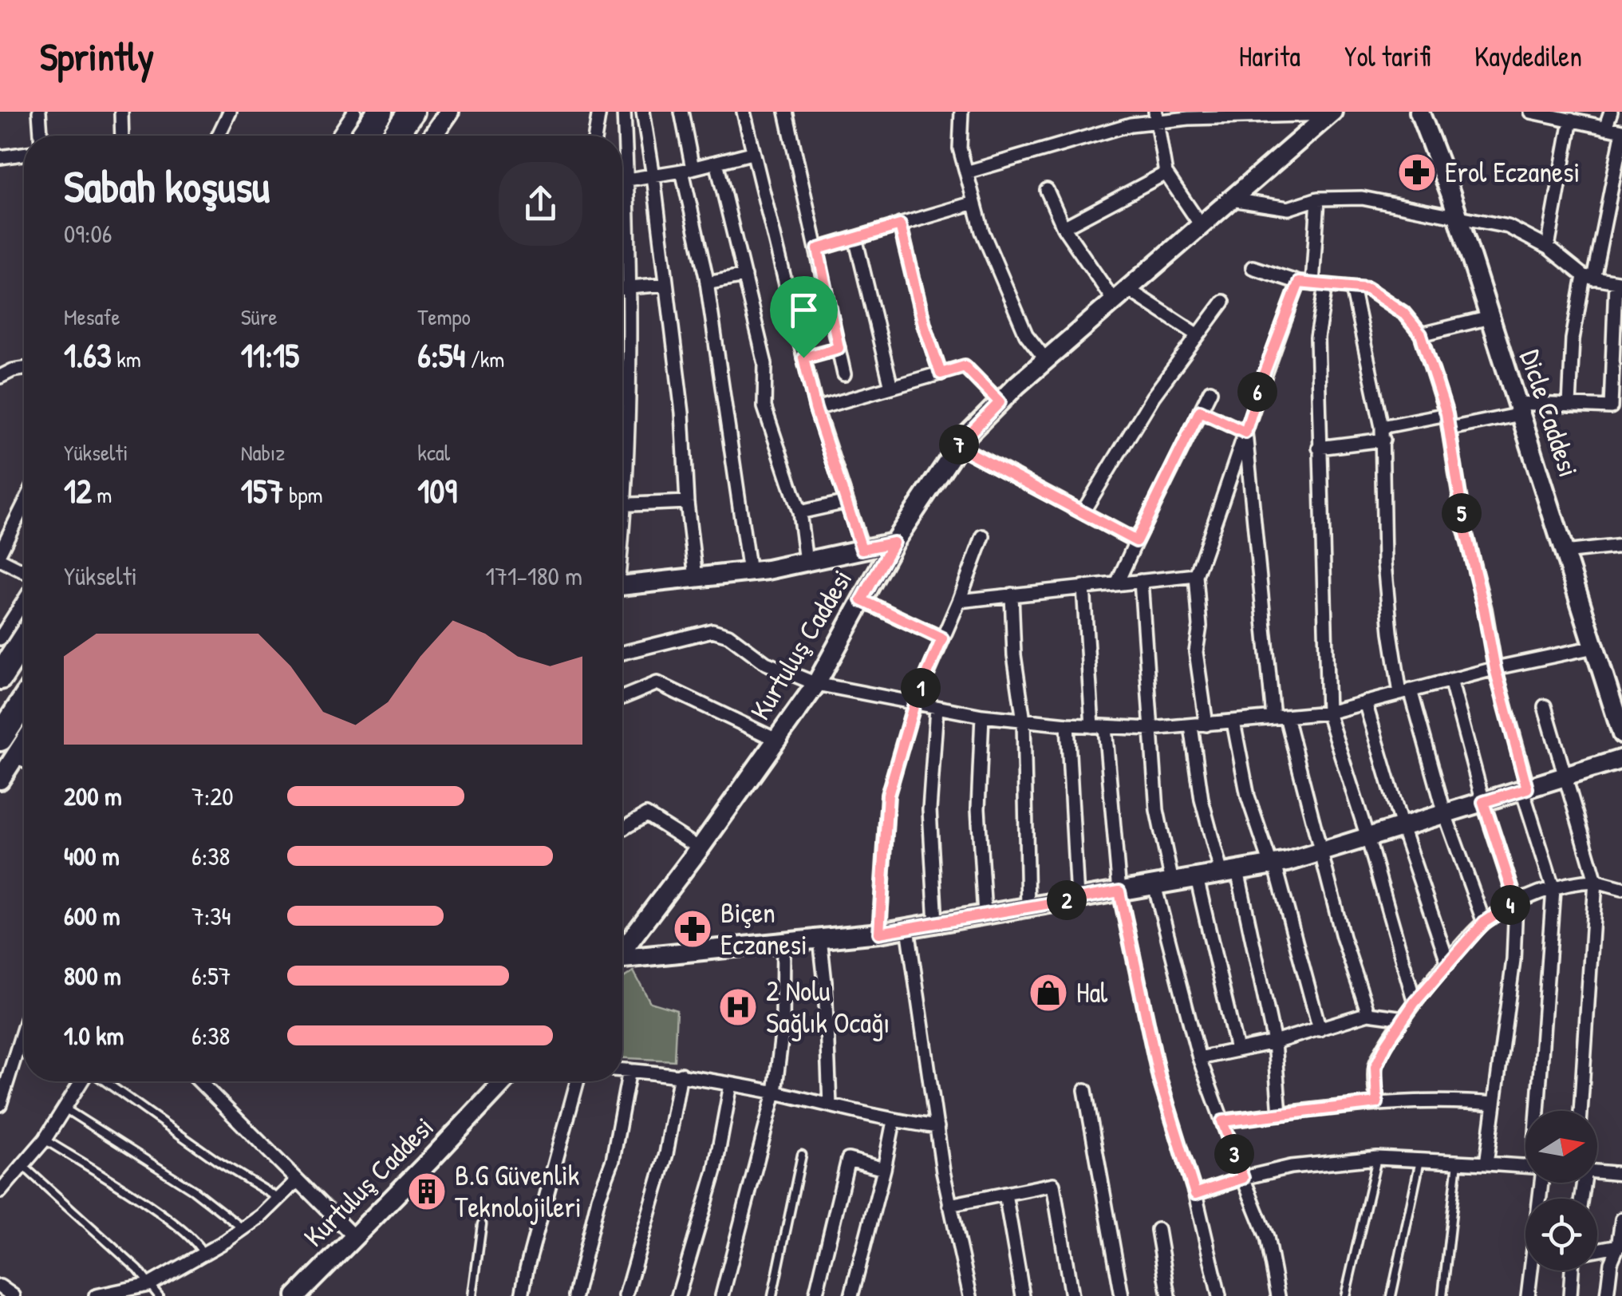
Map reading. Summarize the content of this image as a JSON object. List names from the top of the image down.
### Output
{
  "streets": {
    "main road": ["Dicle Caddesi", "Kurtuluş Caddesi"]
  },
  "places": {
    "pharmacy": ["Erol Eczanesi", "Biçen Eczanesi"],
    "shop": ["Hal"],
    "hospital": ["2 Nolu Sağlık Ocağı"],
    "building": ["B.G Güvenlik Teknolojileri"]
  },
  "north": "right",
  "page": {
    "header": "Sprintly",
    "nav": ["Harita", "Yol tarifi", "Kaydedilen"],
    "heading": ["Sabah koşusu", "09:06"],
    "stats": [
      ["Mesafe", "1.63 km"],
      ["Süre", "11:15"],
      ["Tempo", "6:54 /km"],
      ["Yükselti", "12 m"],
      ["Nabız", "157 bpm"],
      ["kcal", "109"]
    ],
    "pins": [
      "6",
      "7",
      "5",
      "1",
      "2",
      "4",
      "3"
    ],
    "chart": ["Yükselti", "171–180 m"],
    "list": [
      {
        "name": "200 m",
        "note": "7:20"
      },
      {
        "name": "400 m",
        "note": "6:38"
      },
      {
        "name": "600 m",
        "note": "7:34"
      },
      {
        "name": "800 m",
        "note": "6:57"
      },
      {
        "name": "1.0 km",
        "note": "6:38"
      }
    ]
  }
}
